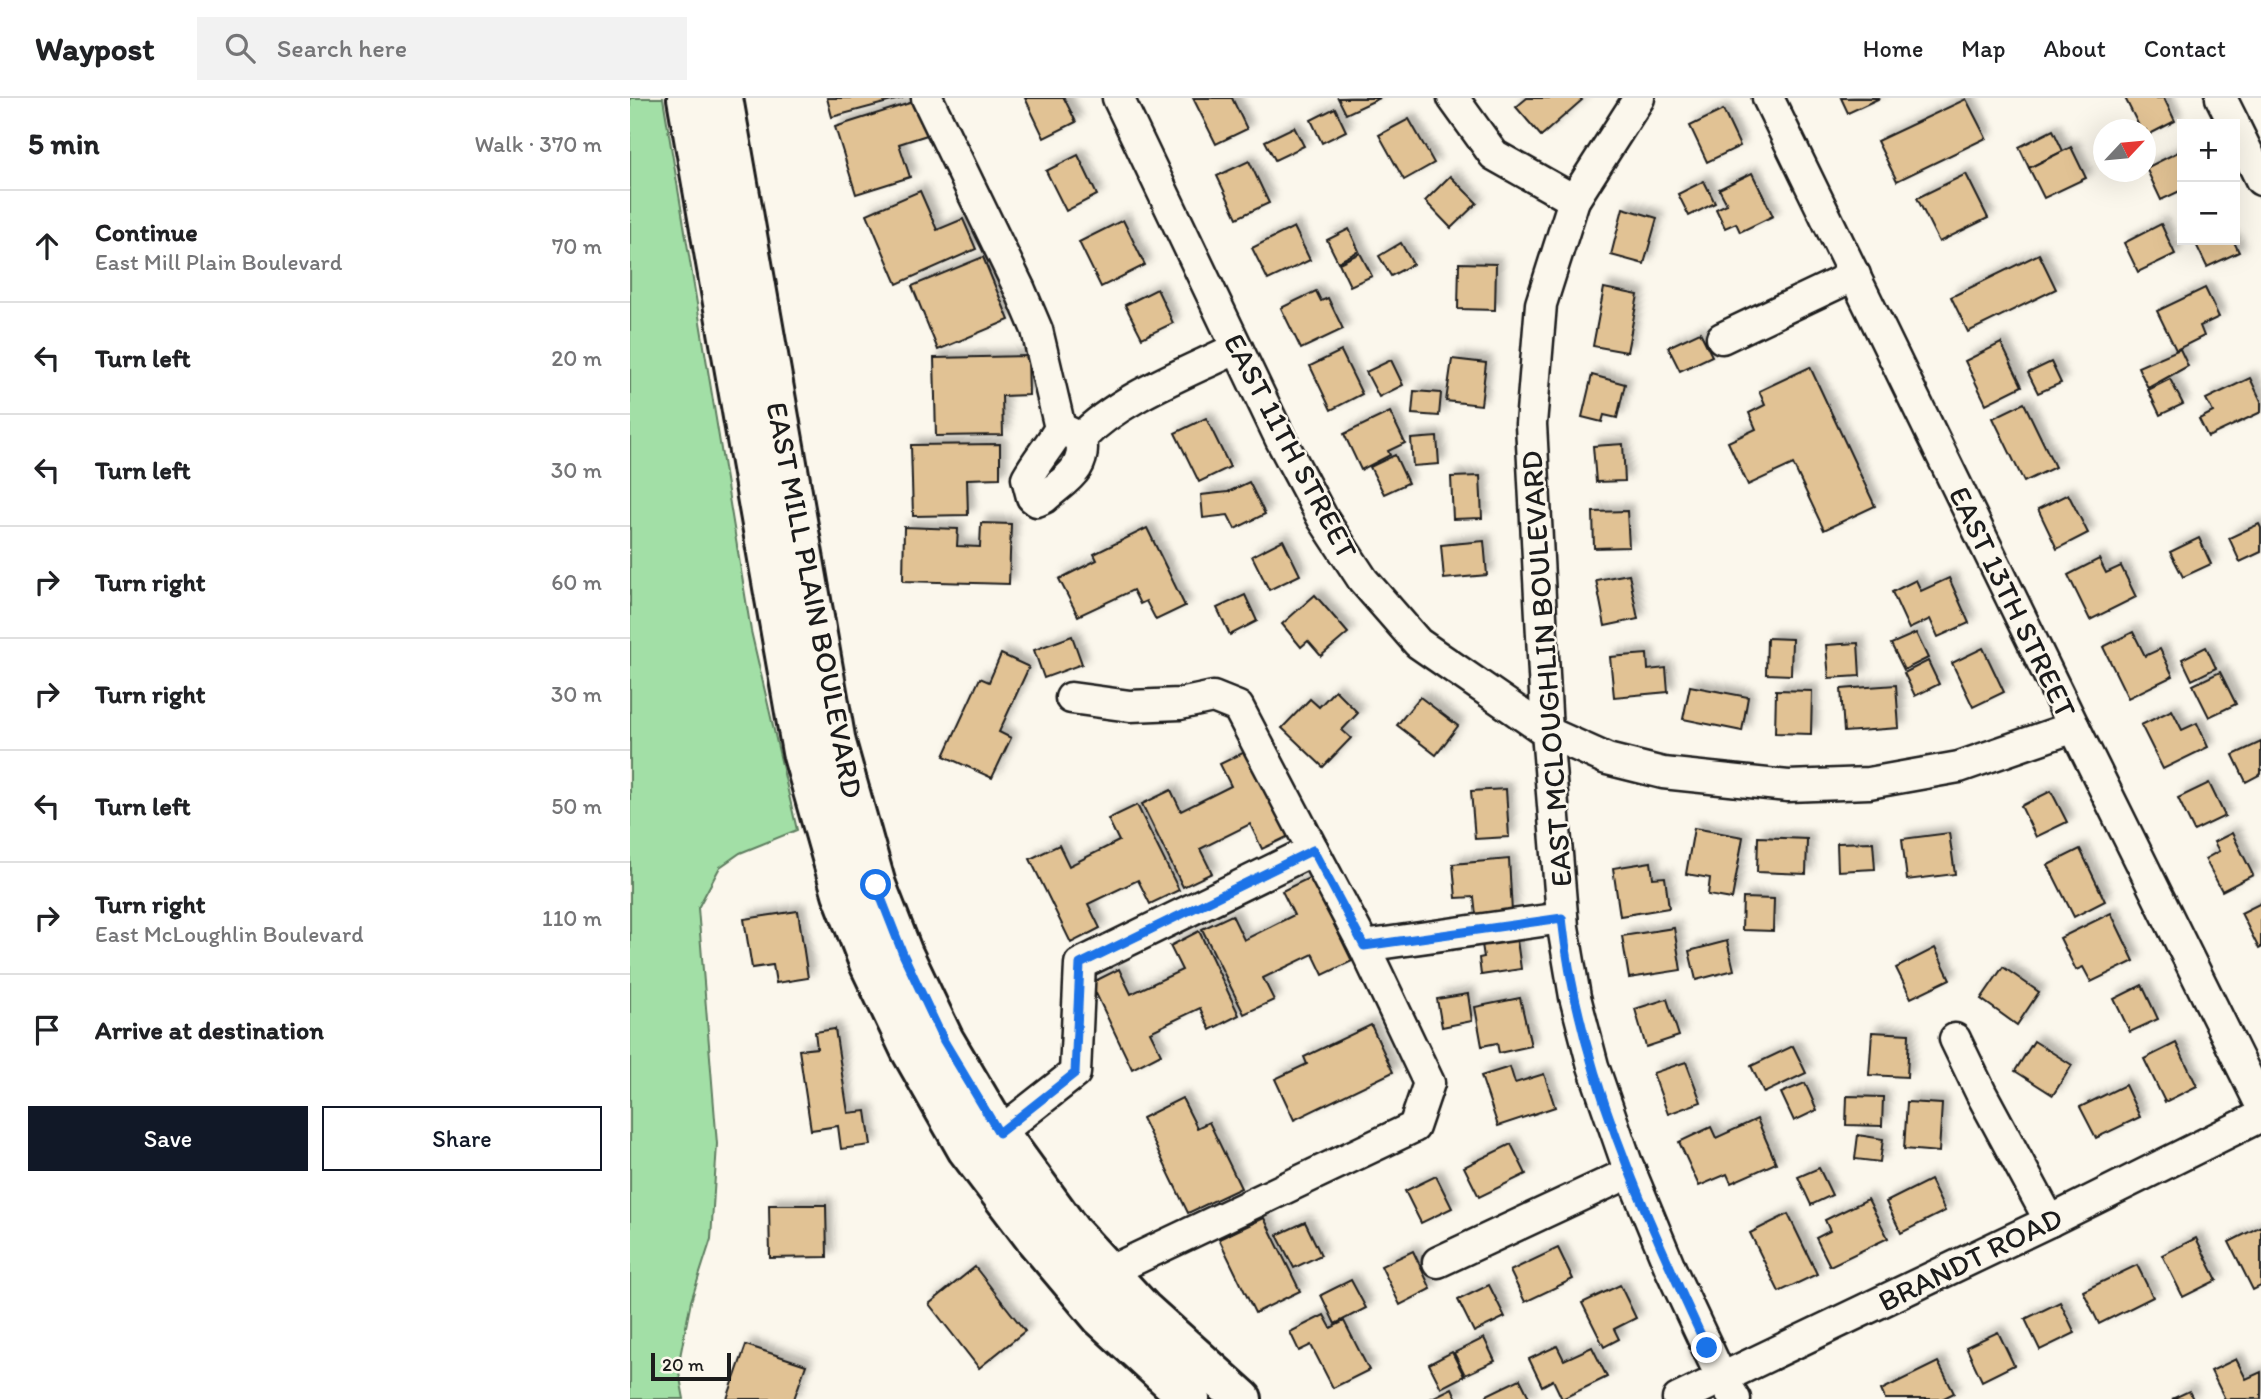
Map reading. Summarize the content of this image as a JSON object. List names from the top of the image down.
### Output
{
  "streets": {
    "main road": ["EAST MILL PLAIN BOULEVARD"],
    "street": [
      "EAST 11TH STREET",
      "EAST 13TH STREET",
      "EAST MCLOUGHLIN BOULEVARD",
      "BRANDT ROAD"
    ]
  },
  "crossings": [
    ["EAST 11TH STREET", "EAST 13TH STREET"],
    ["EAST 11TH STREET", "EAST MCLOUGHLIN BOULEVARD"],
    ["EAST MCLOUGHLIN BOULEVARD", "BRANDT ROAD"]
  ],
  "scale_bar": "20 m",
  "north": "top right",
  "page": {
    "header": "Waypost",
    "search": "Search here",
    "nav": [
      "Home",
      "Map",
      "About",
      "Contact"
    ],
    "heading": ["5 min", "Walk · 370 m"],
    "map_buttons": ["+", "−"],
    "list": [
      ["Continue", "East Mill Plain Boulevard", "70 m"],
      ["Turn left", "20 m"],
      ["Turn left", "30 m"],
      ["Turn right", "60 m"],
      ["Turn right", "30 m"],
      ["Turn left", "50 m"],
      ["Turn right", "East McLoughlin Boulevard", "110 m"],
      "Arrive at destination"
    ],
    "buttons": ["Save", "Share"],
    "scale": "20 m"
  }
}
